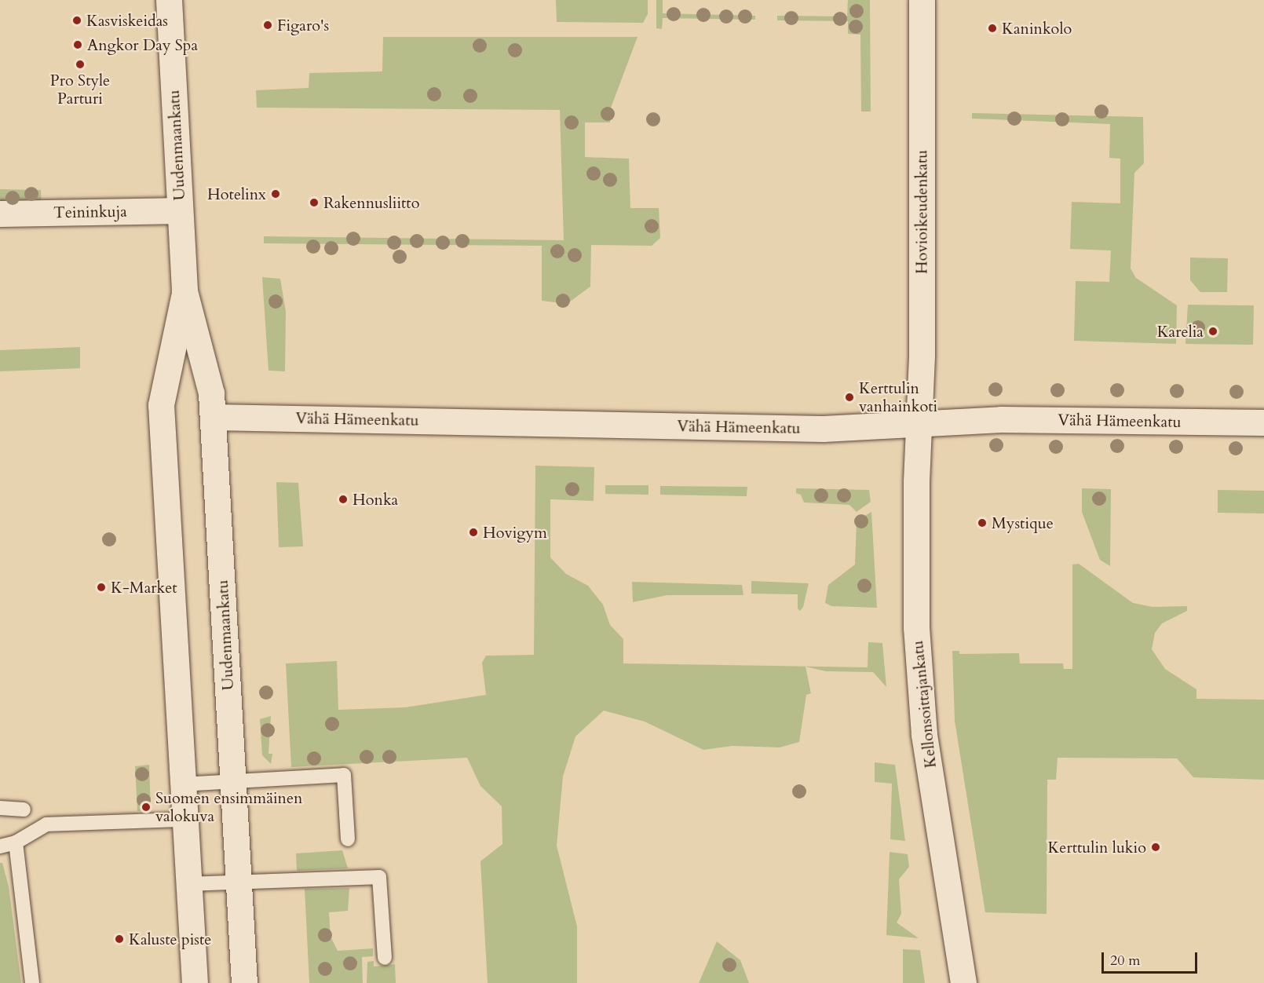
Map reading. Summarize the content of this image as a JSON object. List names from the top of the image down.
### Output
{
  "streets": {
    "street": [
      "Uudenmaankatu",
      "Teininkuja",
      "Hovioikeudenkatu",
      "Vähä Hämeenkatu",
      "Kellonsoittajankatu"
    ]
  },
  "crossings": [
    ["Uudenmaankatu", "Teininkuja"],
    ["Uudenmaankatu", "Vähä Hämeenkatu"],
    ["Hovioikeudenkatu", "Vähä Hämeenkatu"],
    ["Hovioikeudenkatu", "Kellonsoittajankatu"],
    ["Vähä Hämeenkatu", "Kellonsoittajankatu"]
  ],
  "places": [
    "Kasviskeidas",
    "Figaro's",
    "Kaninkolo",
    "Angkor Day Spa",
    "Pro Style Parturi",
    "Hotelinx",
    "Rakennusliitto",
    "Karelia",
    "Kerttulin vanhainkoti",
    "Honka",
    "Mystique",
    "Hovigym",
    "K-Market",
    "Suomen ensimmäinen valokuva",
    "Kerttulin lukio",
    "Kaluste piste"
  ],
  "scale_bar": "20 m"
}
